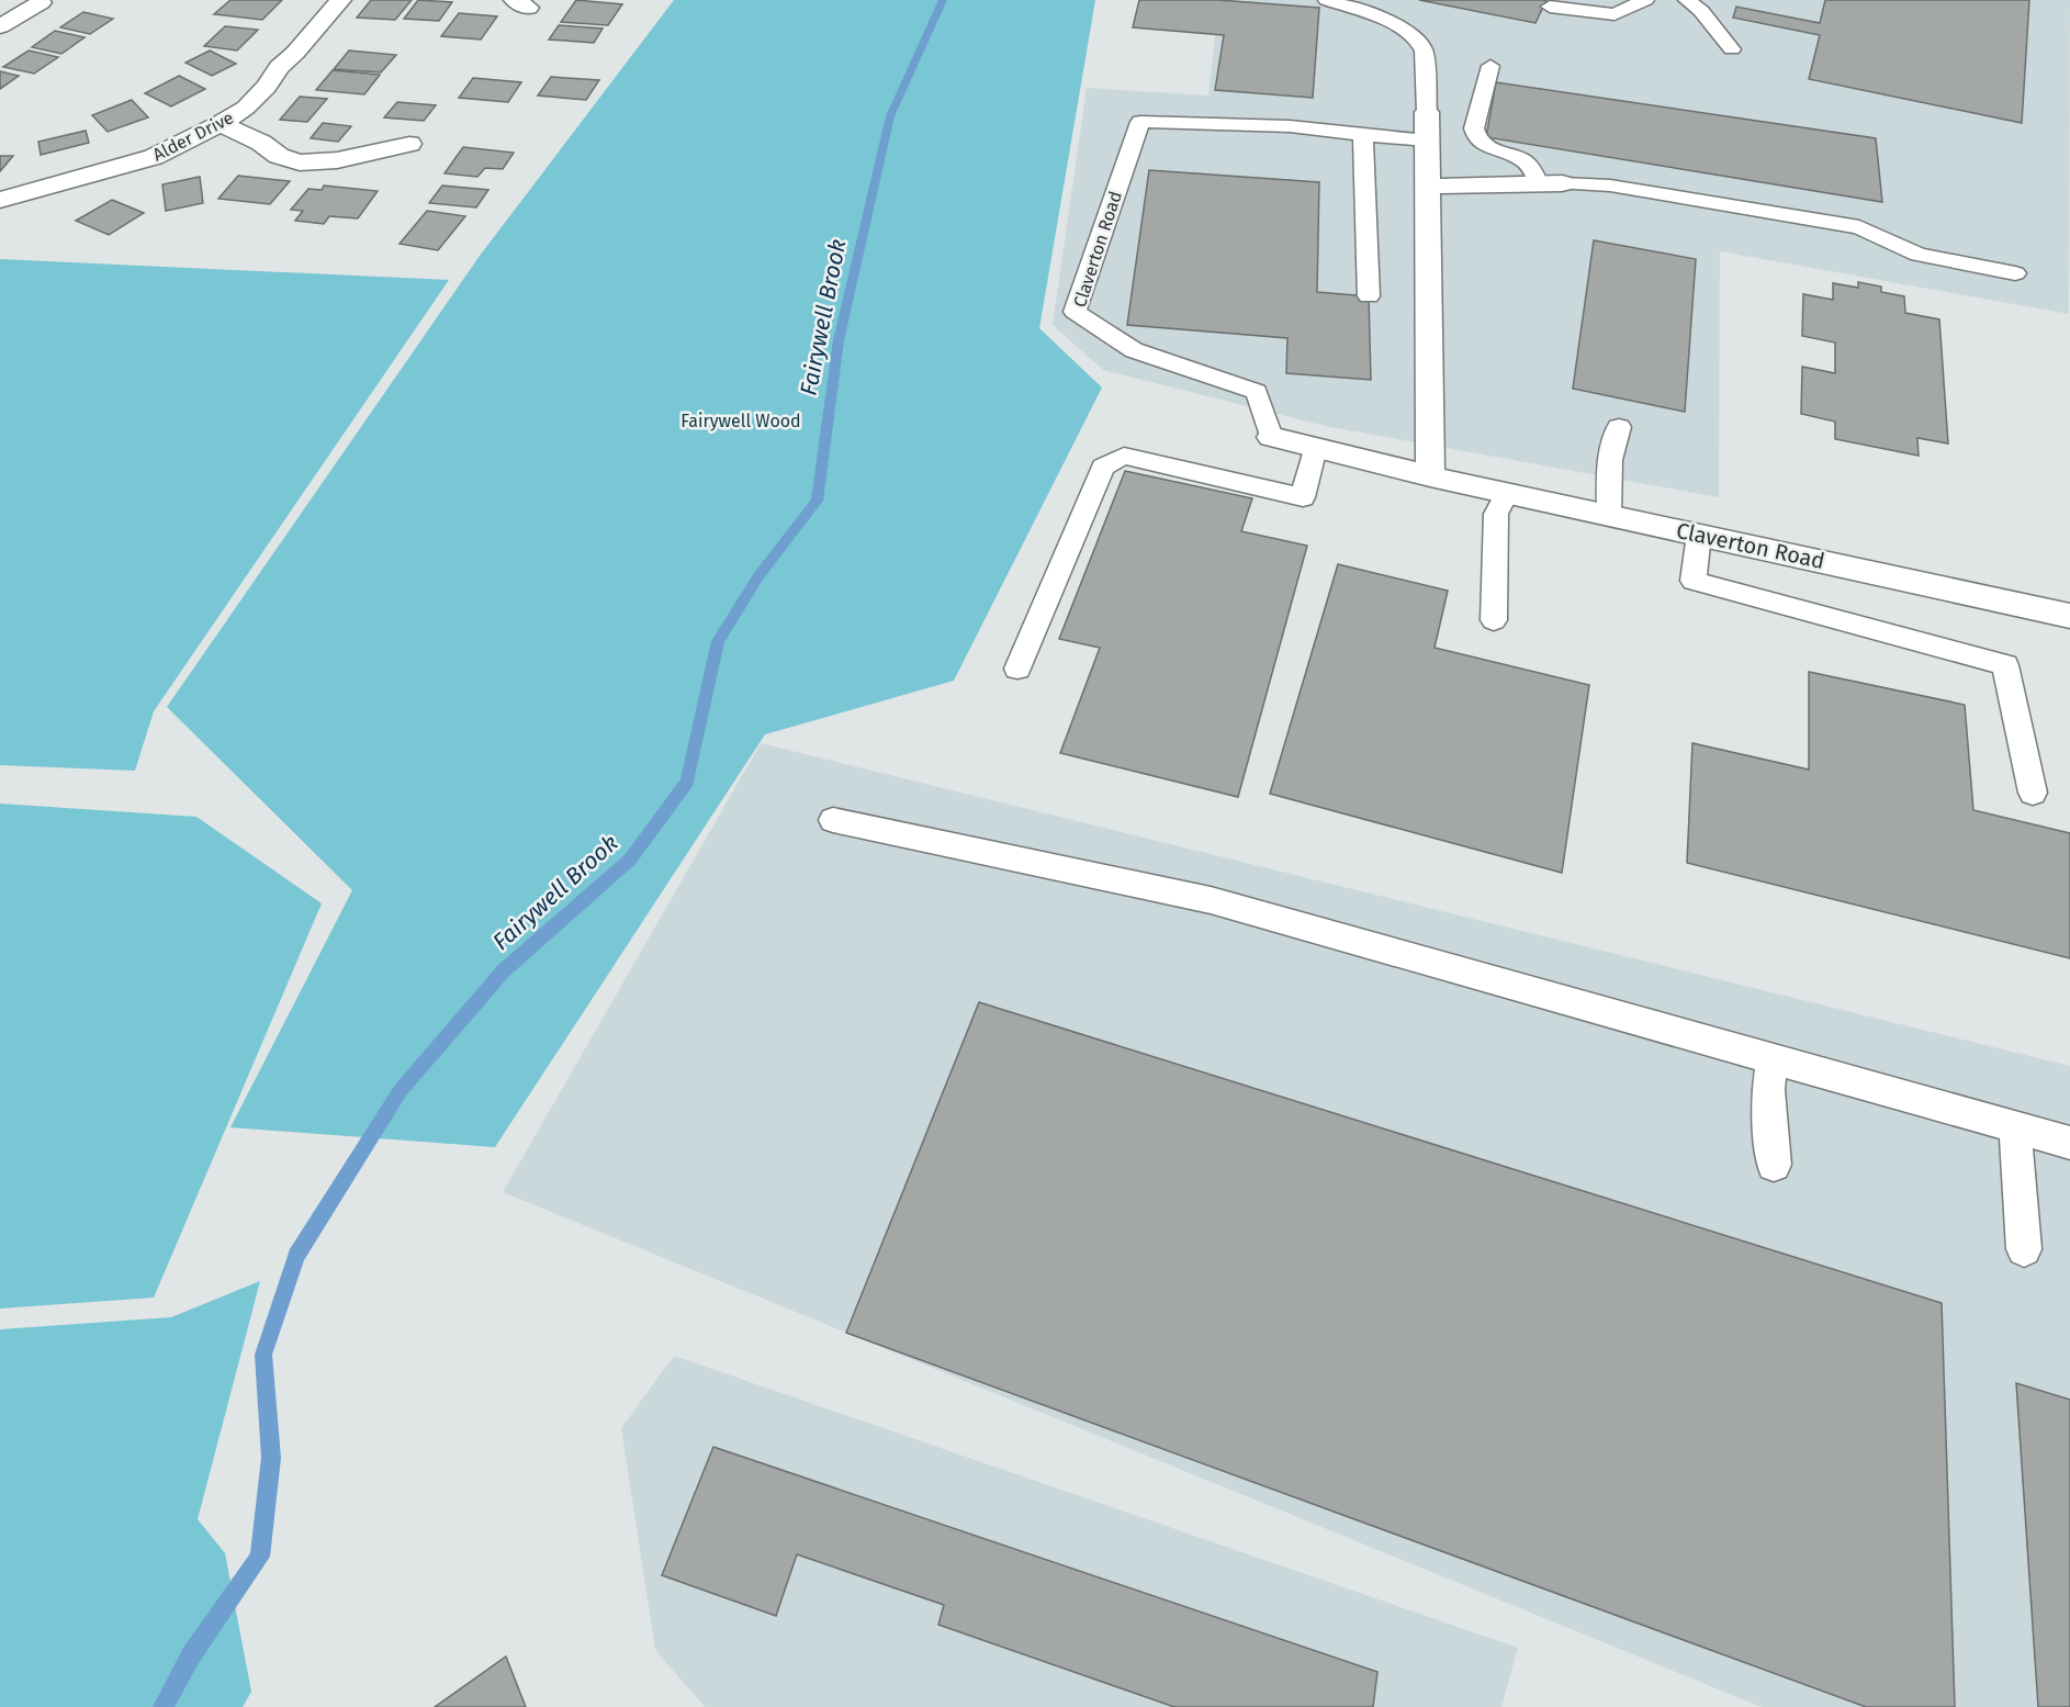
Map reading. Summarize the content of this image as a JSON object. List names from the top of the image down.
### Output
{
  "streets": {
    "street": ["Alder Drive", "Claverton Road"]
  },
  "water": ["Fairywell Brook"],
  "parks": ["Fairywell Wood"]
}
